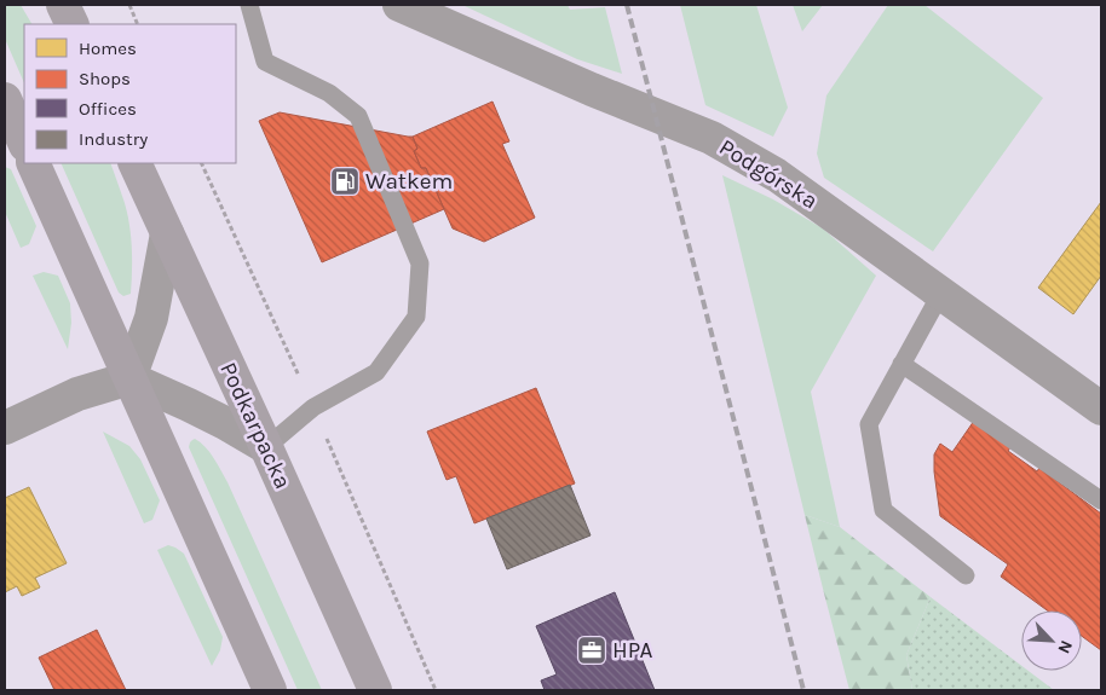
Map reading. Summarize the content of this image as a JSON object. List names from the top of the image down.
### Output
{
  "streets": {
    "main road": ["Podkarpacka"],
    "street": ["Podgórska"]
  },
  "places": {
    "fuel station": ["Watkem"],
    "office": ["HPA"]
  },
  "legend": [
    "Homes",
    "Shops",
    "Offices",
    "Industry"
  ],
  "north": "bottom right"
}
